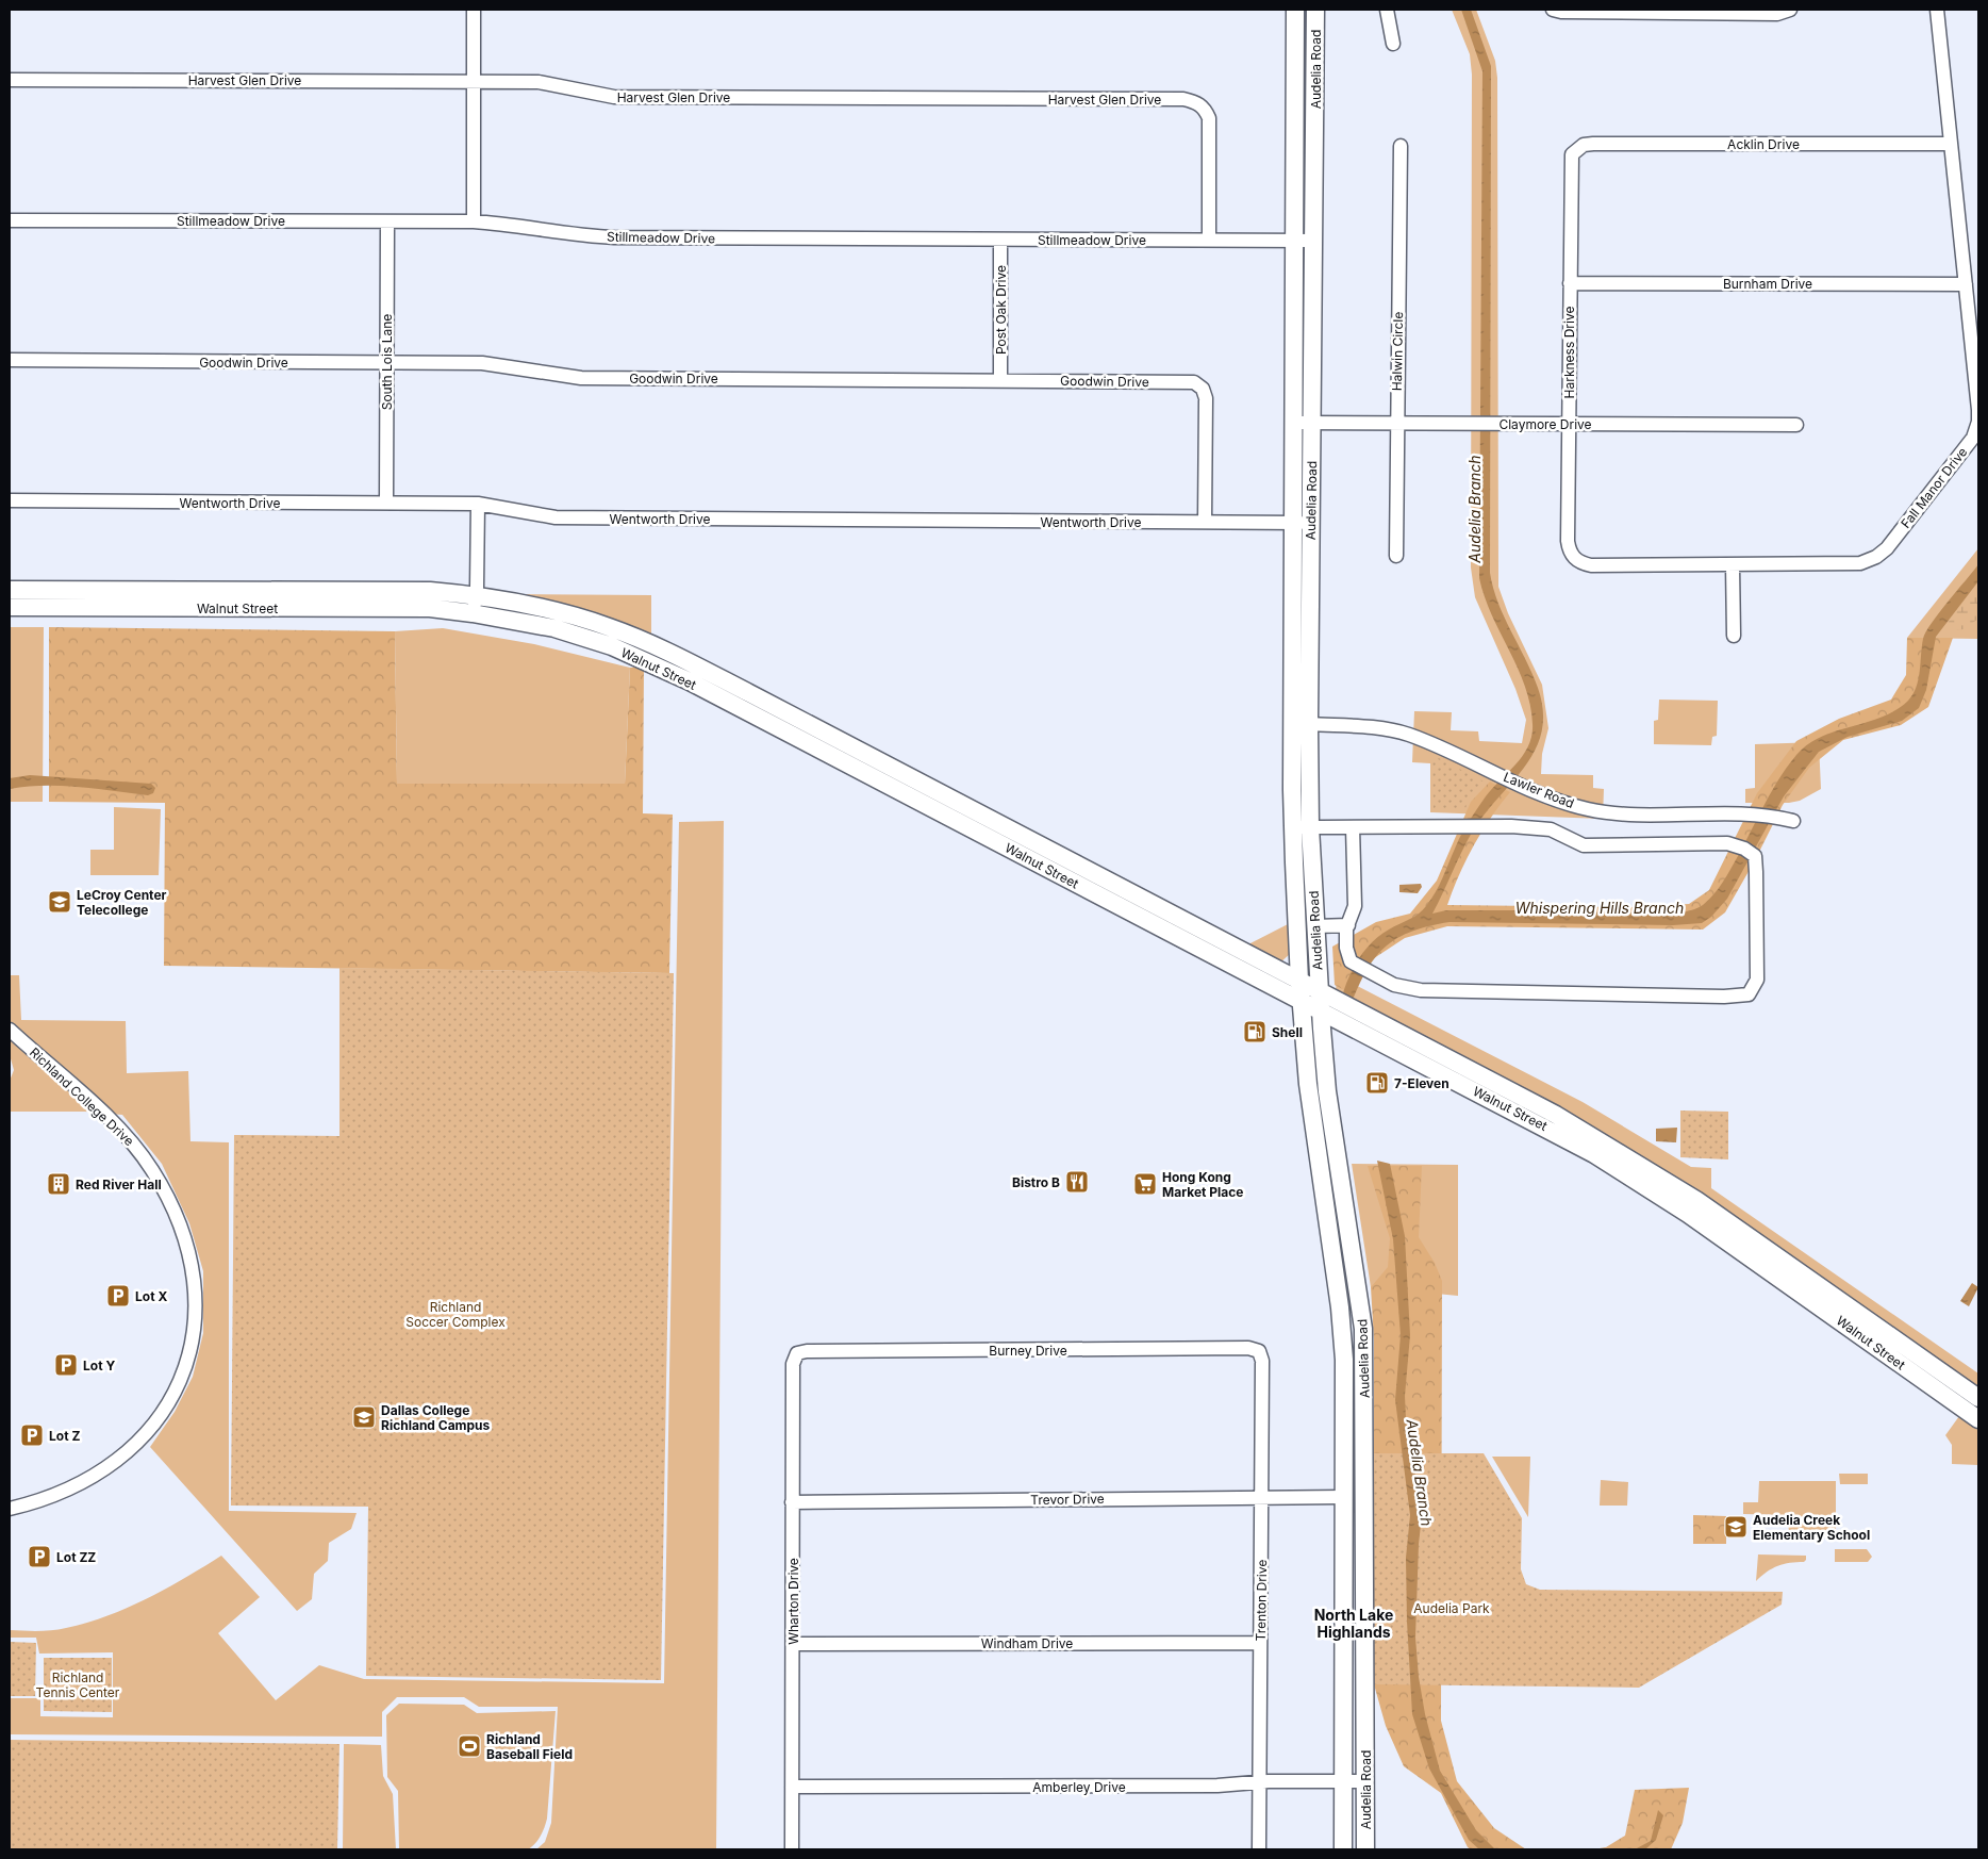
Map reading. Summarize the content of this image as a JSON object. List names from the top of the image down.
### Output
{
  "streets": {
    "main road": ["Audelia Road", "Walnut Street"],
    "street": [
      "Harvest Glen Drive",
      "Acklin Drive",
      "Stillmeadow Drive",
      "Burnham Drive",
      "Post Oak Drive",
      "Halwin Circle",
      "Harkness Drive",
      "Goodwin Drive",
      "South Lois Lane",
      "Claymore Drive",
      "Fall Manor Drive",
      "Wentworth Drive",
      "Lawler Road",
      "Richland College Drive",
      "Burney Drive",
      "Trevor Drive",
      "Trenton Drive",
      "Wharton Drive",
      "Windham Drive",
      "Amberley Drive"
    ]
  },
  "crossings": [
    ["Audelia Road", "Stillmeadow Drive"],
    ["Audelia Road", "Claymore Drive"],
    ["Audelia Road", "Wentworth Drive"],
    ["Audelia Road", "Walnut Street"],
    ["Audelia Road", "Lawler Road"],
    ["Audelia Road", "Trevor Drive"],
    ["Audelia Road", "Amberley Drive"],
    ["Harvest Glen Drive", "Stillmeadow Drive"],
    ["Acklin Drive", "Harkness Drive"],
    ["Acklin Drive", "Fall Manor Drive"],
    ["Stillmeadow Drive", "Post Oak Drive"],
    ["Stillmeadow Drive", "South Lois Lane"],
    ["Burnham Drive", "Harkness Drive"],
    ["Burnham Drive", "Fall Manor Drive"],
    ["Post Oak Drive", "Goodwin Drive"],
    ["Halwin Circle", "Claymore Drive"],
    ["Harkness Drive", "Claymore Drive"],
    ["Harkness Drive", "Fall Manor Drive"],
    ["Goodwin Drive", "South Lois Lane"],
    ["Goodwin Drive", "Wentworth Drive"],
    ["South Lois Lane", "Wentworth Drive"],
    ["Burney Drive", "Trenton Drive"],
    ["Burney Drive", "Wharton Drive"],
    ["Trevor Drive", "Trenton Drive"],
    ["Trevor Drive", "Wharton Drive"],
    ["Trenton Drive", "Windham Drive"],
    ["Trenton Drive", "Amberley Drive"],
    ["Wharton Drive", "Windham Drive"],
    ["Wharton Drive", "Amberley Drive"]
  ],
  "districts": ["North Lake Highlands"],
  "water": ["Audelia Branch", "Whispering Hills Branch"],
  "parks": ["Richland Soccer Complex", "Audelia Park", "Richland Tennis Center"],
  "places": {
    "school or university": ["LeCroy Center Telecollege", "Dallas College Richland Campus", "Audelia Creek Elementary School"],
    "fuel station": ["Shell", "7-Eleven"],
    "restaurant": ["Bistro B"],
    "building": ["Red River Hall"],
    "supermarket": ["Hong Kong Market Place"],
    "parking": [
      "Lot X",
      "Lot Y",
      "Lot Z",
      "Lot ZZ"
    ],
    "sports": ["Richland Baseball Field"]
  }
}
